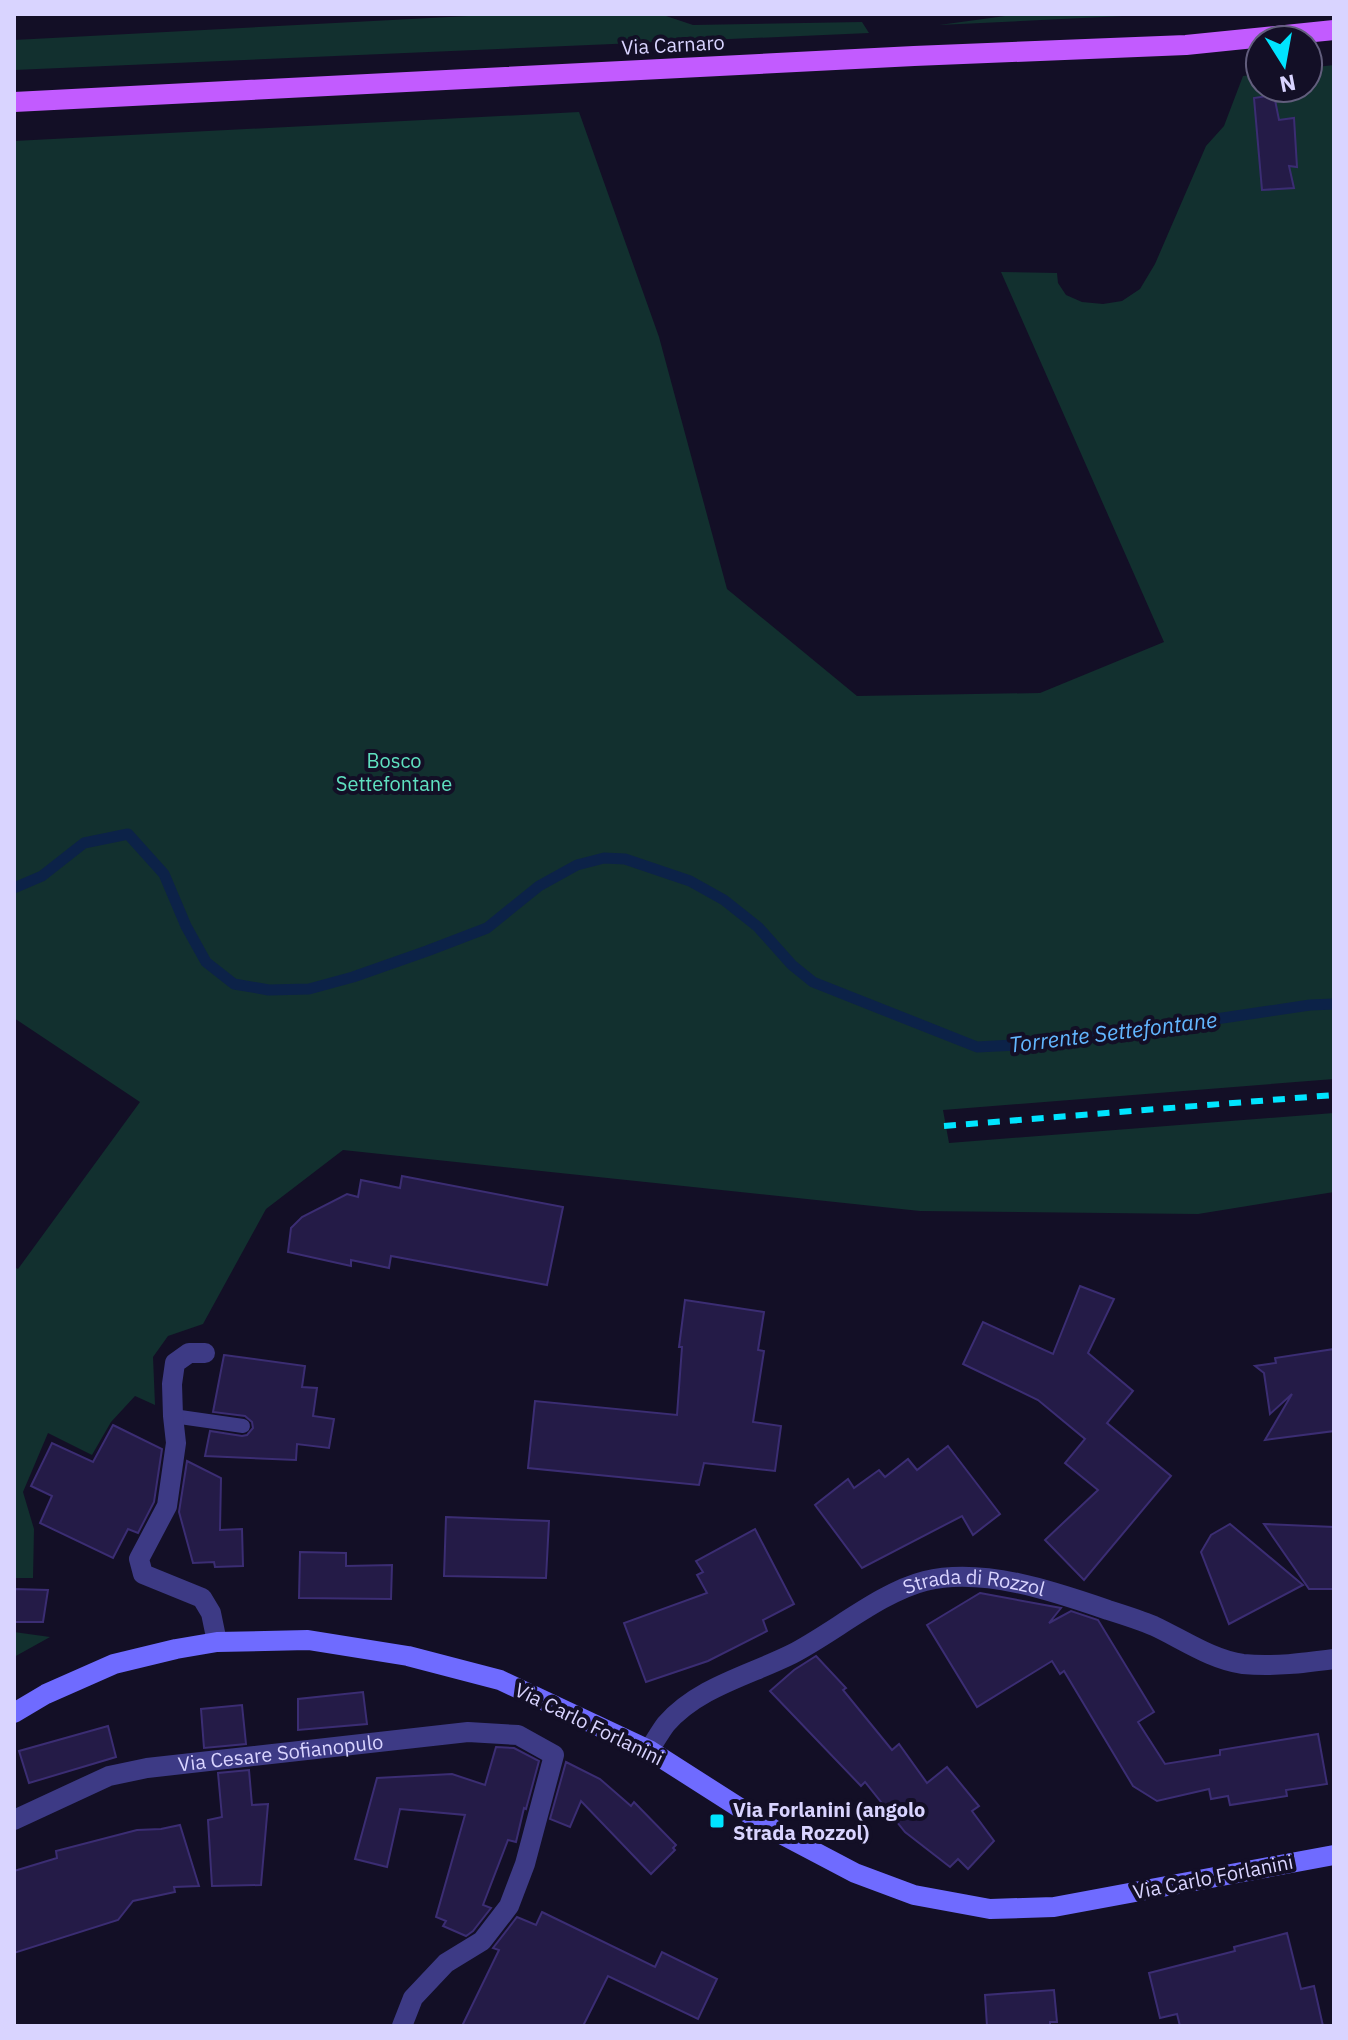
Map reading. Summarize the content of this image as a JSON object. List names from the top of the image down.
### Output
{
  "streets": {
    "main road": ["Via Carnaro", "Via Carlo Forlanini"],
    "street": ["Strada di Rozzol", "Via Cesare Sofianopulo"]
  },
  "crossings": [
    ["Strada di Rozzol", "Via Carlo Forlanini"]
  ],
  "water": ["Torrente Settefontane"],
  "parks": ["Bosco Settefontane"],
  "places": {
    "transit": ["Via Forlanini (angolo Strada Rozzol)"]
  },
  "north": "bottom"
}
